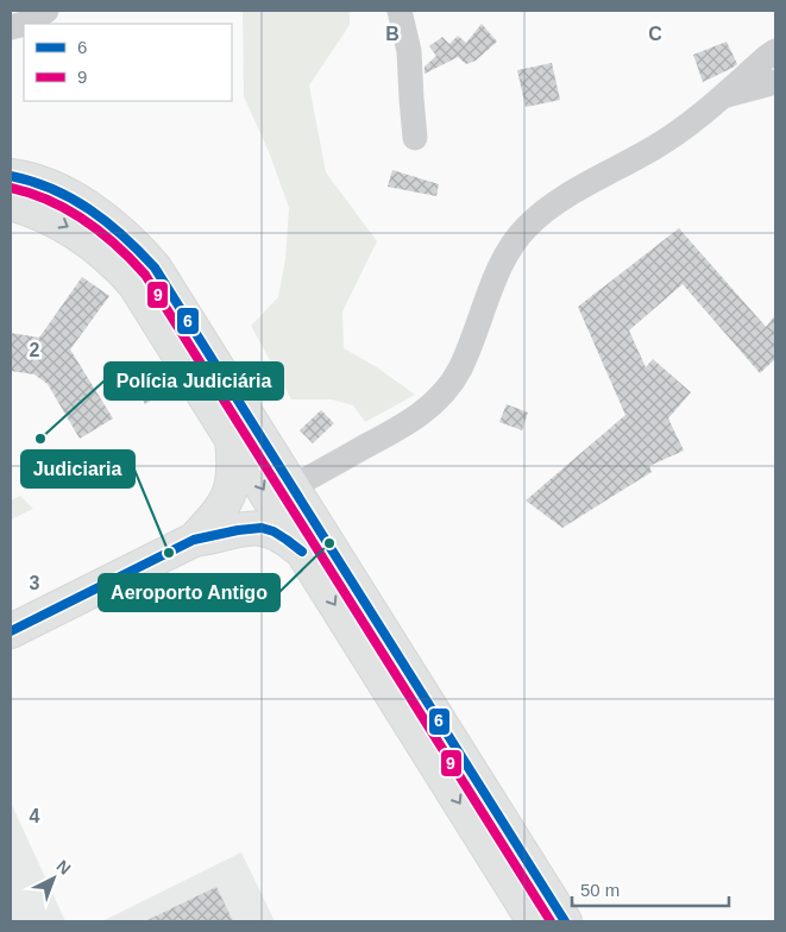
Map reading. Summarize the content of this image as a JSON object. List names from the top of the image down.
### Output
{
  "places": ["Polícia Judiciária", "Aeroporto Antigo", "Judiciaria"],
  "lines": ["transit line 6", "transit line 9"],
  "legend": ["6", "9"],
  "scale_bar": "50 m",
  "north": "top right",
  "grid": {
    "columns": ["B", "C"],
    "rows": ["2", "3", "4"]
  }
}
